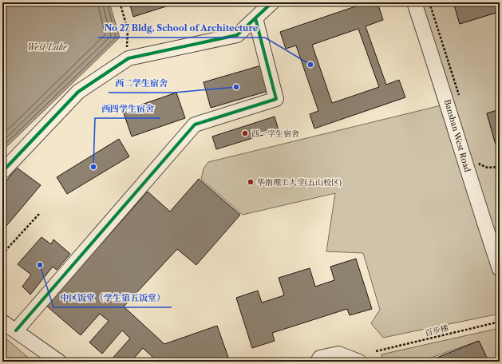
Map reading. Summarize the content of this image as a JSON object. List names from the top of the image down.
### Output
{
  "streets": {
    "street": ["Banshan West Road"],
    "path": ["百步梯"]
  },
  "water": ["West Lake"],
  "places": [
    "No 27 Bldg, School of Architecture",
    "西二学生宿舍",
    "西一学生宿舍",
    "西四学生宿舍",
    "华南理工大学(五山校区)",
    "中区饭堂（学生第五饭堂）"
  ]
}
